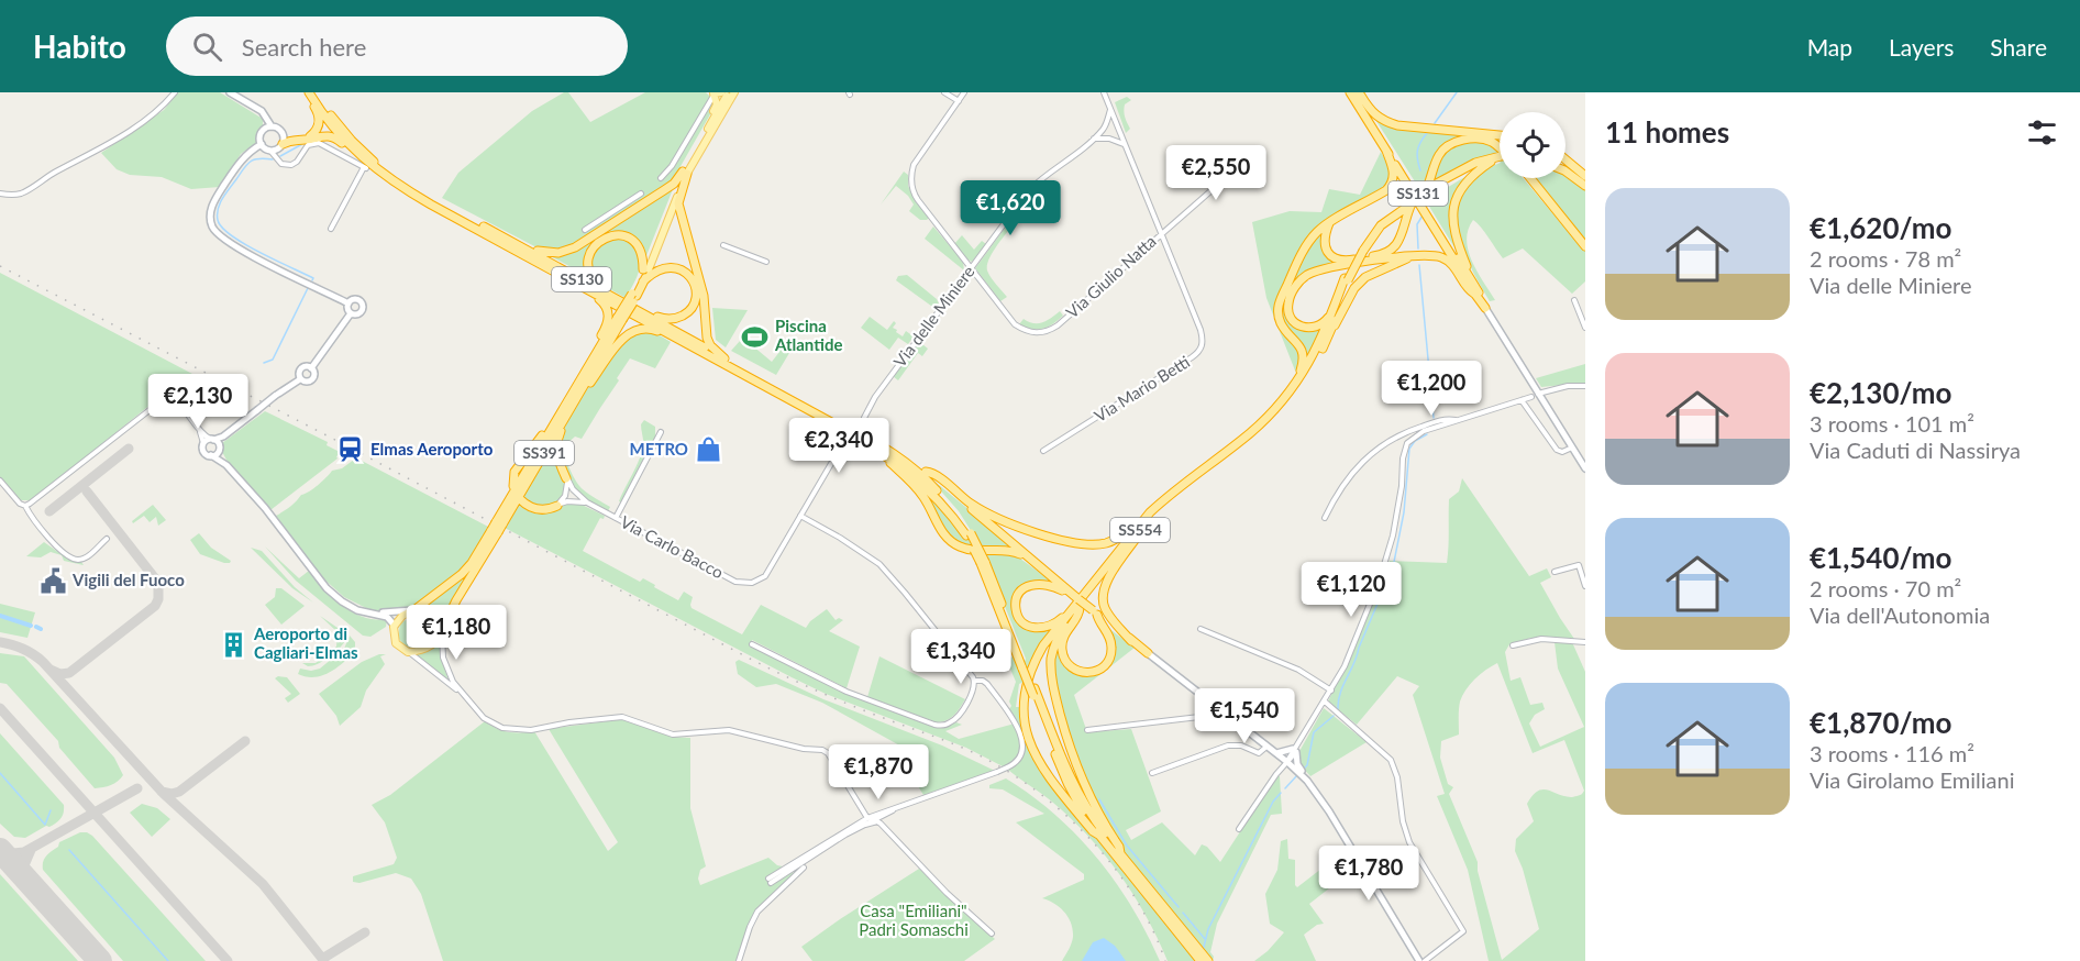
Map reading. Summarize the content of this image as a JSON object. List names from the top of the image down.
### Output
{
  "streets": {
    "highway": [
      "SS131",
      "SS130",
      "SS391",
      "SS554"
    ],
    "street": [
      "Via Giulio Natta",
      "Via delle Miniere",
      "Via Mario Betti",
      "Via Carlo Bacco"
    ]
  },
  "crossings": [
    ["Via Giulio Natta", "Via delle Miniere"],
    ["Via Giulio Natta", "Via Mario Betti"],
    ["SS130", "SS554"]
  ],
  "parks": ["Casa \"Emiliani\" Padri Somaschi"],
  "places": {
    "sports": ["Piscina Atlantide"],
    "station": ["Elmas Aeroporto"],
    "shop": ["METRO"],
    "public building": ["Vigili del Fuoco"],
    "building": ["Aeroporto di Cagliari-Elmas"]
  },
  "page": {
    "header": "Habito",
    "search": "Search here",
    "nav": ["Map", "Layers", "Share"],
    "heading": "11 homes",
    "price": [
      "€2,550",
      "€1,620",
      "€1,200",
      "€2,130",
      "€2,340",
      "€1,120",
      "€1,180",
      "€1,340",
      "€1,540",
      "€1,870",
      "€1,780"
    ],
    "list": [
      {
        "name": "€1,620/mo",
        "note": "2 rooms · 78 m² · Via delle Miniere"
      },
      {
        "name": "€2,130/mo",
        "note": "3 rooms · 101 m² · Via Caduti di Nassirya"
      },
      {
        "name": "€1,540/mo",
        "note": "2 rooms · 70 m² · Via dell'Autonomia"
      },
      {
        "name": "€1,870/mo",
        "note": "3 rooms · 116 m² · Via Girolamo Emiliani"
      }
    ]
  }
}
